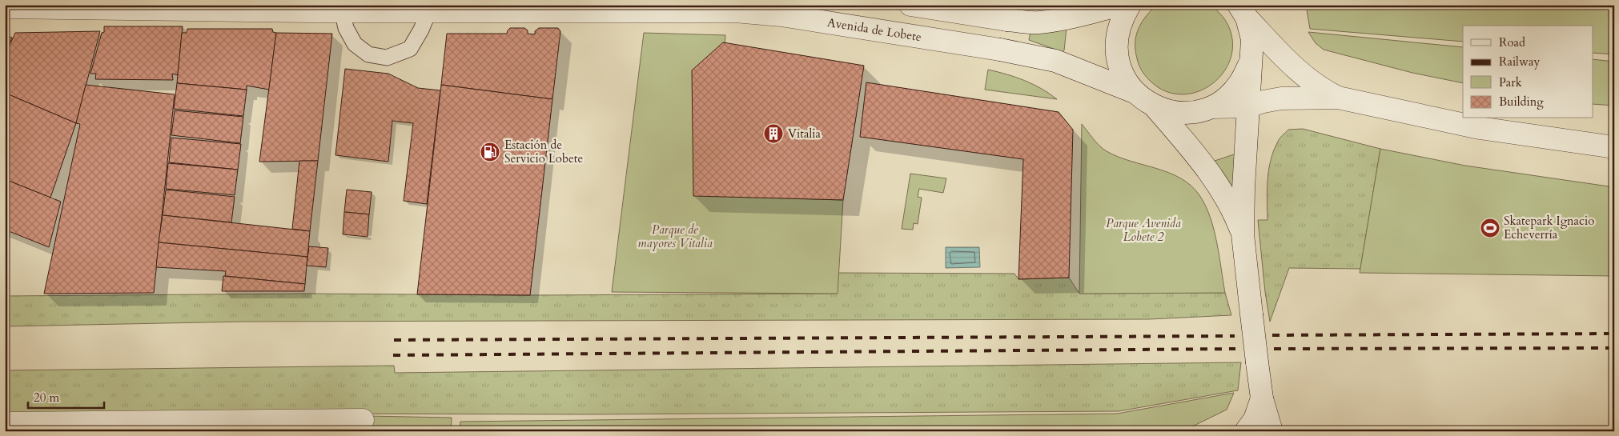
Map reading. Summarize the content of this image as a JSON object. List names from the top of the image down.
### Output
{
  "streets": {
    "street": ["Avenida de Lobete"]
  },
  "parks": ["Parque Avenida Lobete 2", "Parque de mayores Vitalia"],
  "places": {
    "building": ["Vitalia"],
    "fuel station": ["Estación de Servicio Lobete"],
    "sports": ["Skatepark Ignacio Echeverría"]
  },
  "legend": [
    "Road",
    "Railway",
    "Park",
    "Building"
  ],
  "scale_bar": "20 m"
}
